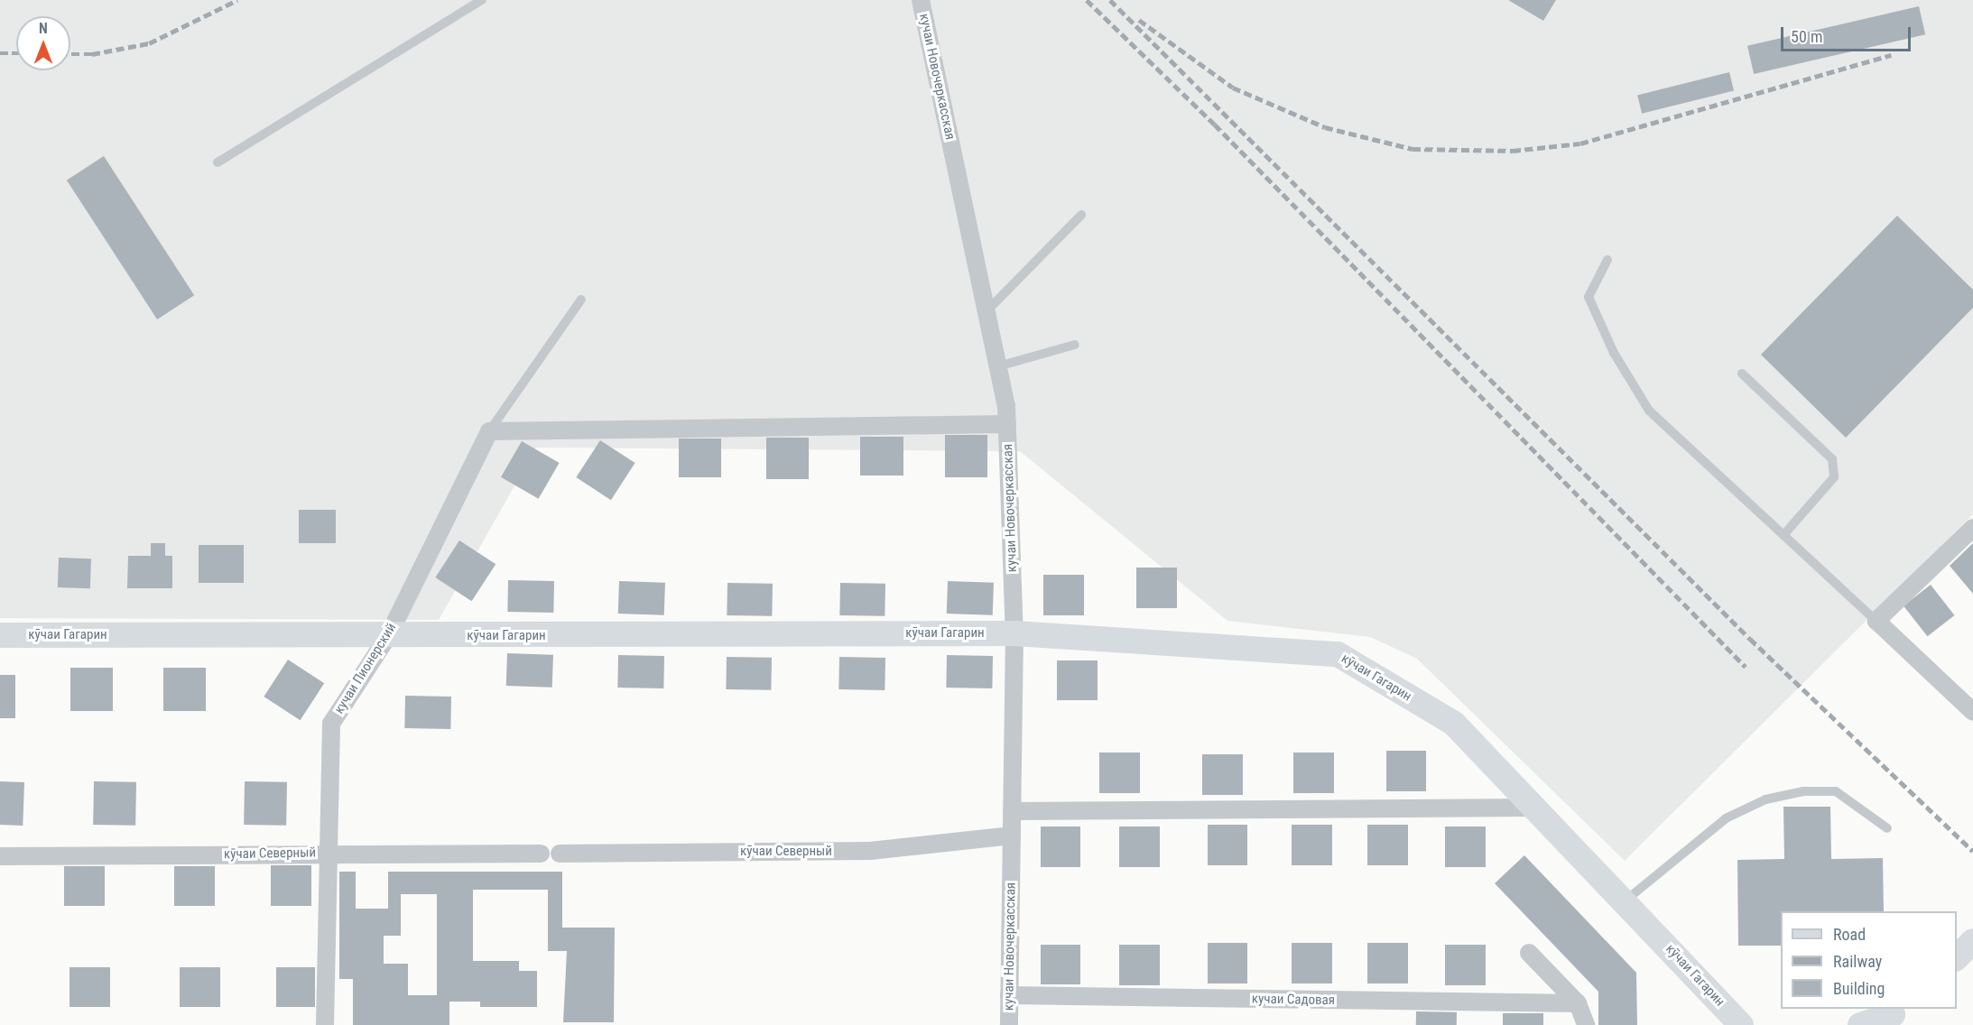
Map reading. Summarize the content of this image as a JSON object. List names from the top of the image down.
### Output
{
  "streets": {
    "main road": ["кӯчаи Гагарин"],
    "street": [
      "кучаи Новочеркасская",
      "кучаи Пионерский",
      "кӯчаи Северный",
      "кучаи Садовая"
    ]
  },
  "crossings": [
    ["кучаи Новочеркасская", "кӯчаи Гагарин"],
    ["кучаи Новочеркасская", "кӯчаи Северный"],
    ["кучаи Новочеркасская", "кучаи Садовая"],
    ["кӯчаи Гагарин", "кучаи Пионерский"],
    ["кучаи Пионерский", "кӯчаи Северный"]
  ],
  "legend": ["Road", "Railway", "Building"],
  "scale_bar": "50 m",
  "north": "top"
}
